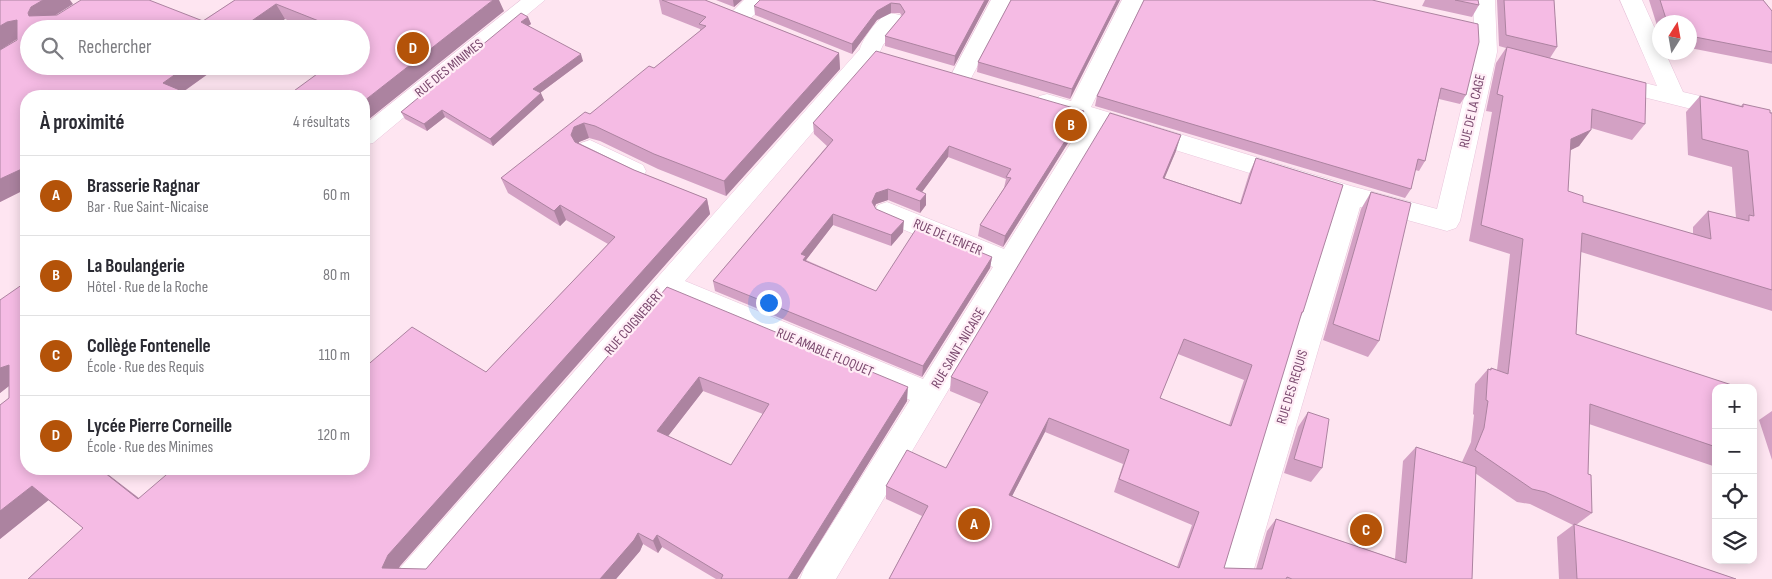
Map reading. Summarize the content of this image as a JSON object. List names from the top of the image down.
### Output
{
  "streets": {
    "street": [
      "RUE DES MINIMES",
      "RUE DE LA CAGE",
      "RUE DE L'ENFER",
      "RUE COIGNEBERT",
      "RUE SAINT-NICAISE",
      "RUE AMABLE FLOQUET",
      "RUE DES REQUIS"
    ]
  },
  "crossings": [
    ["RUE DE LA CAGE", "RUE DES REQUIS"],
    ["RUE DE L'ENFER", "RUE SAINT-NICAISE"],
    ["RUE COIGNEBERT", "RUE AMABLE FLOQUET"],
    ["RUE SAINT-NICAISE", "RUE AMABLE FLOQUET"]
  ],
  "north": "top",
  "page": {
    "search": "Rechercher",
    "pins": [
      "D",
      "B",
      "A",
      "C"
    ],
    "heading": ["À proximité", "4 résultats"],
    "list": [
      {
        "mark": "A",
        "name": "Brasserie Ragnar",
        "note": "Bar · Rue Saint-Nicaise",
        "value": "60 m"
      },
      {
        "mark": "B",
        "name": "La Boulangerie",
        "note": "Hôtel · Rue de la Roche",
        "value": "80 m"
      },
      {
        "mark": "C",
        "name": "Collège Fontenelle",
        "note": "École · Rue des Requis",
        "value": "110 m"
      },
      {
        "mark": "D",
        "name": "Lycée Pierre Corneille",
        "note": "École · Rue des Minimes",
        "value": "120 m"
      }
    ],
    "map_buttons": ["+", "−"]
  }
}
